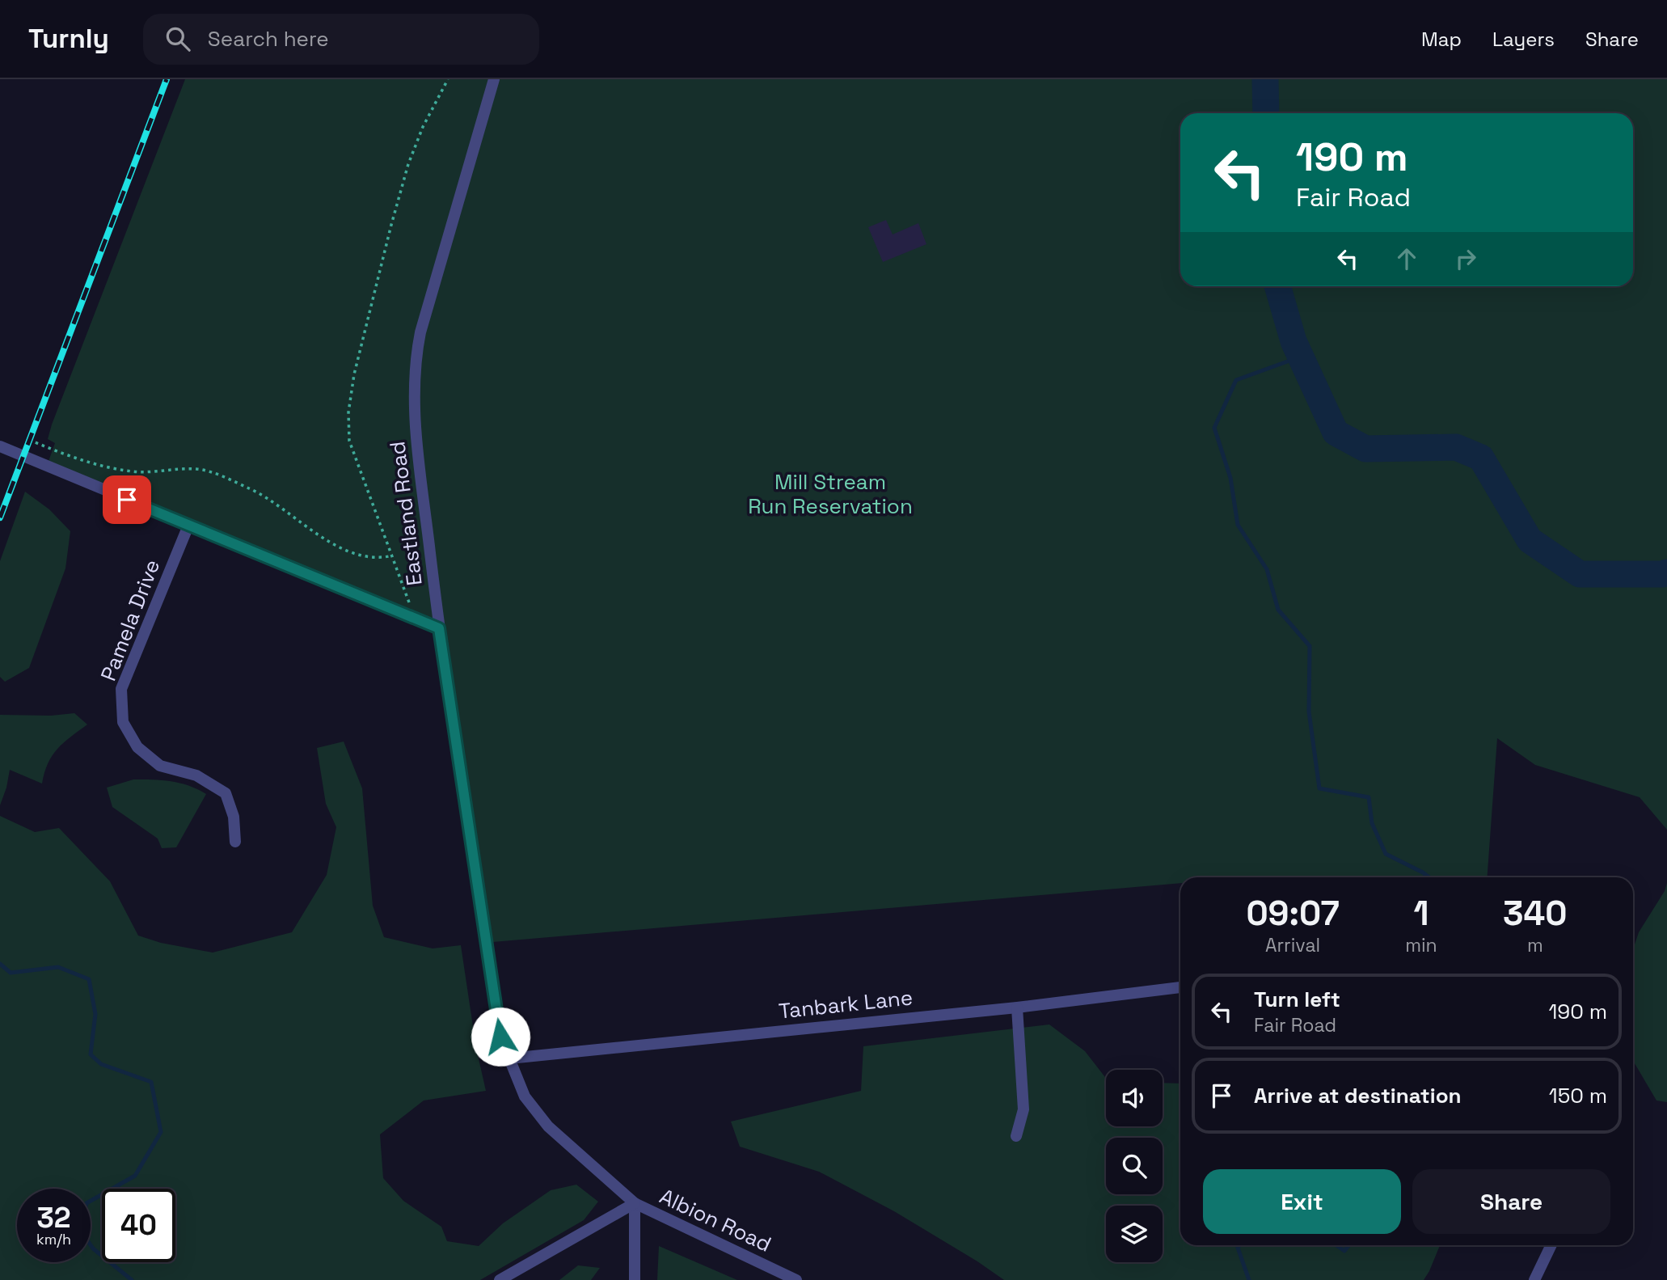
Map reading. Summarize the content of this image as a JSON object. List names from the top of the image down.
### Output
{
  "streets": {
    "street": [
      "Eastland Road",
      "Pamela Drive",
      "Tanbark Lane",
      "Albion Road"
    ]
  },
  "crossings": [
    ["Eastland Road", "Tanbark Lane"],
    ["Eastland Road", "Albion Road"]
  ],
  "parks": ["Mill Stream Run Reservation"],
  "page": {
    "header": "Turnly",
    "search": "Search here",
    "nav": ["Map", "Layers", "Share"],
    "turn": ["190 m", "Fair Road"],
    "eta": [
      "09:07",
      "Arrival",
      "1",
      "min",
      "340",
      "m"
    ],
    "list": [
      {
        "name": "Turn left",
        "note": "Fair Road",
        "value": "190 m"
      },
      {
        "name": "Arrive at destination",
        "value": "150 m"
      }
    ],
    "buttons": ["Exit", "Share"],
    "speed": "32 km/h",
    "limit": "40"
  }
}
